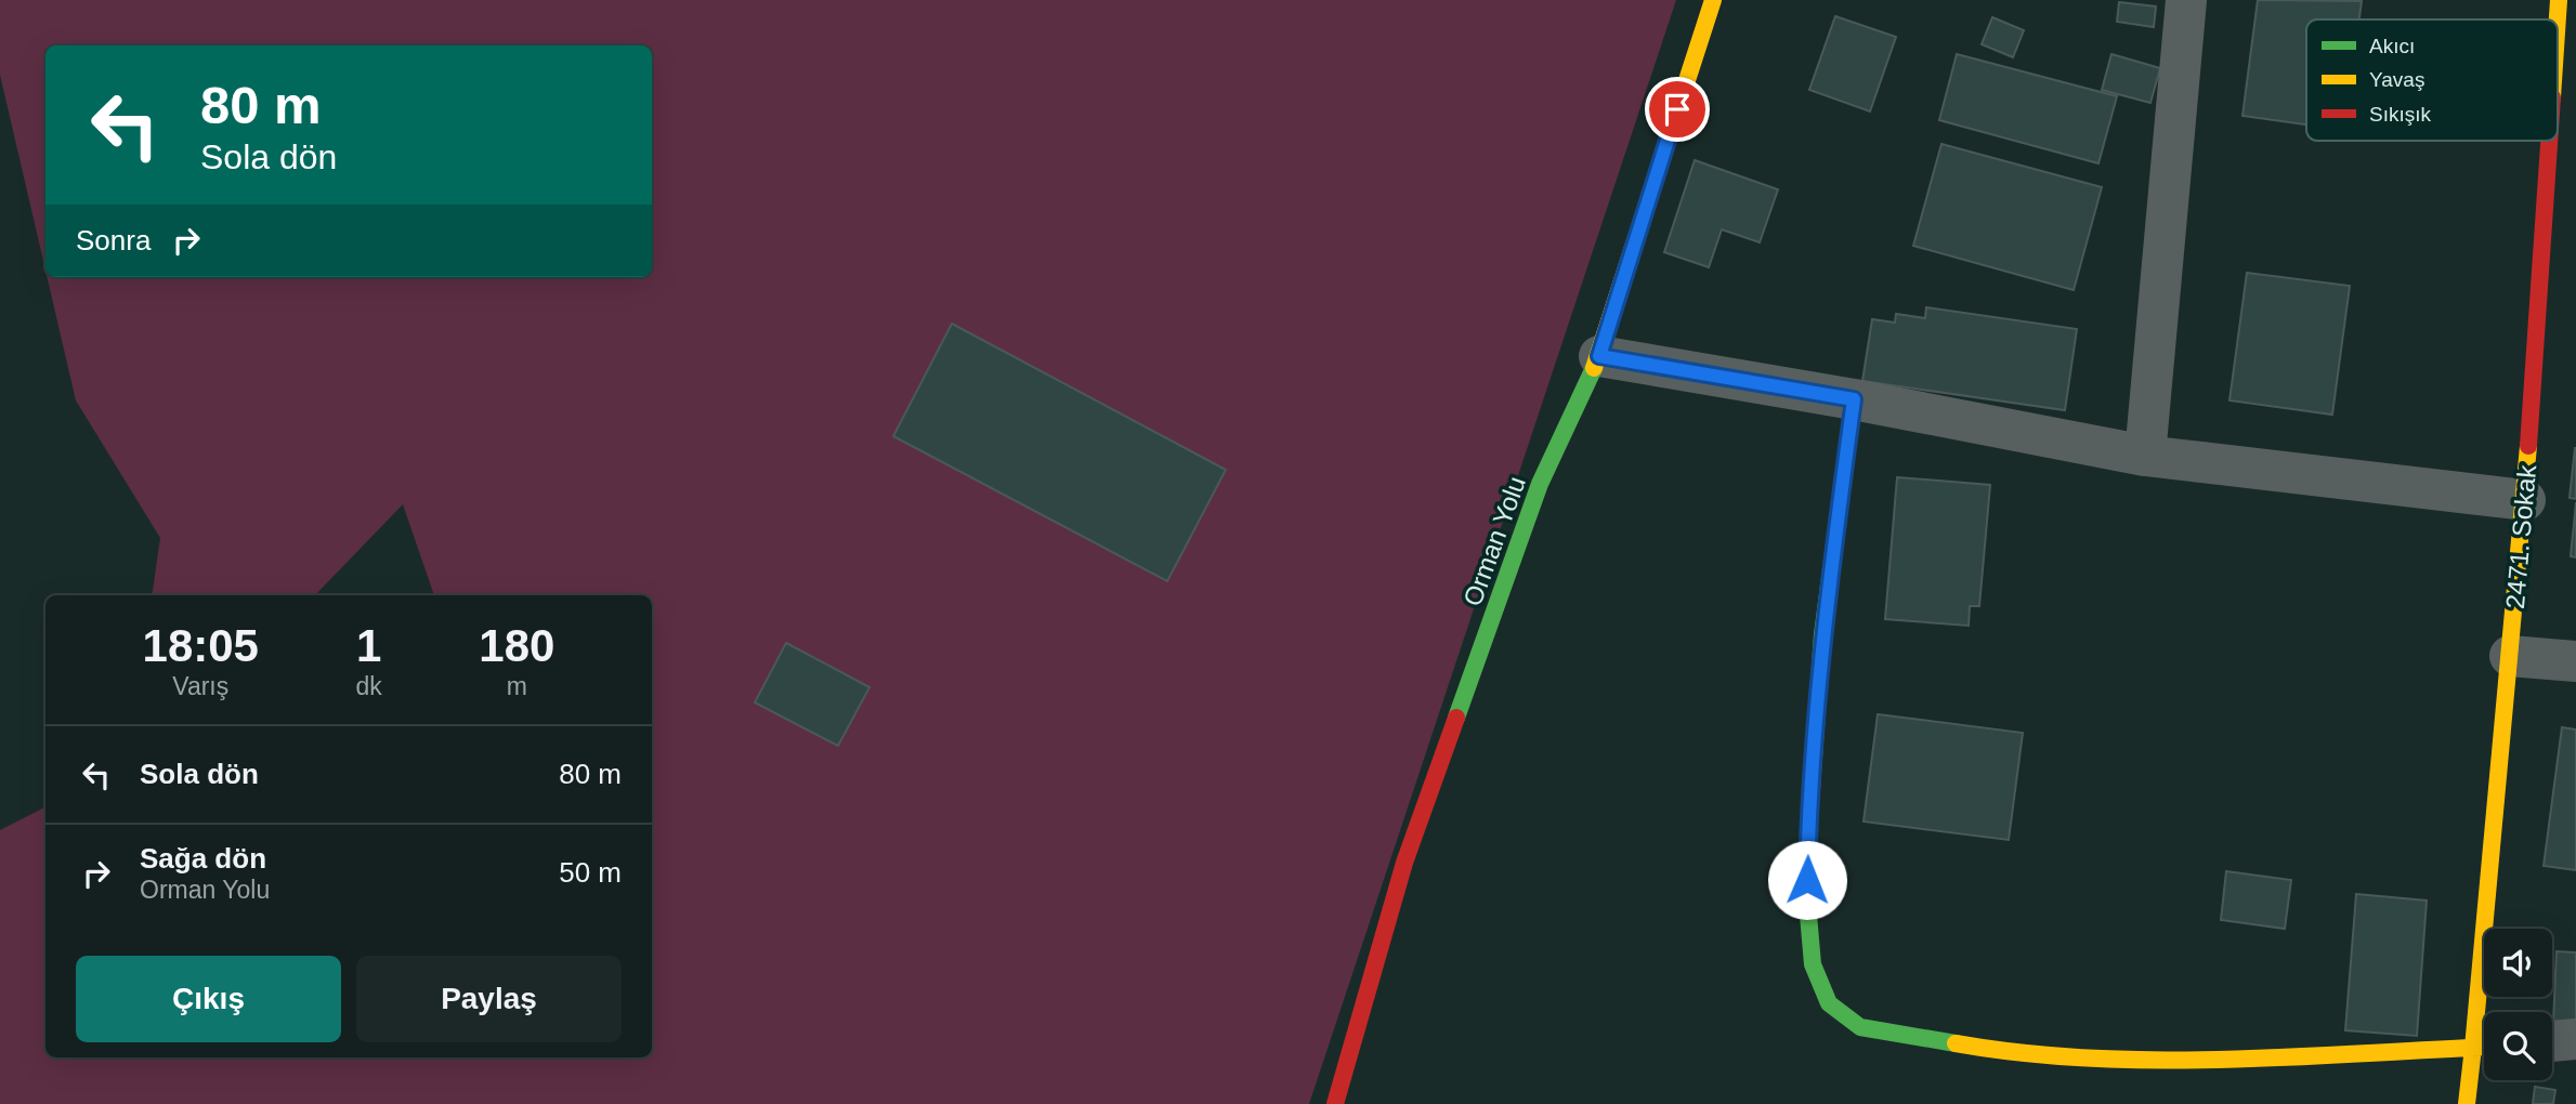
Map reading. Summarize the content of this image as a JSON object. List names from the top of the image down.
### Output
{
  "streets": {
    "street": ["2471. Sokak", "Orman Yolu"]
  },
  "legend": ["Akıcı", "Yavaş", "Sıkışık"],
  "page": {
    "turn": ["80 m", "Sola dön"],
    "then": "Sonra",
    "eta": [
      "18:05",
      "Varış",
      "1",
      "dk",
      "180",
      "m"
    ],
    "list": [
      {
        "name": "Sola dön",
        "value": "80 m"
      },
      {
        "name": "Sağa dön",
        "note": "Orman Yolu",
        "value": "50 m"
      }
    ],
    "buttons": ["Çıkış", "Paylaş"]
  }
}
